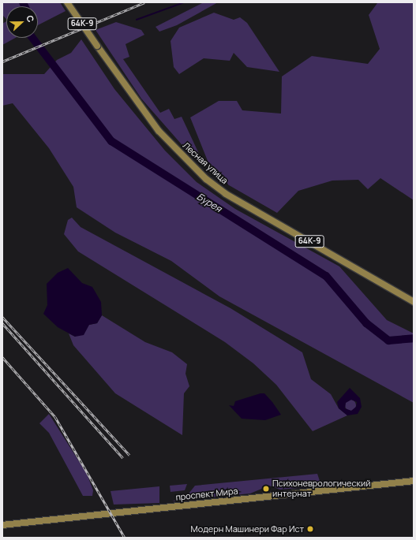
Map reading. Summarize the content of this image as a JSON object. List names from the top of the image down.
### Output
{
  "streets": {
    "main road": ["64К-9", "Лесная улица", "проспект Мира"]
  },
  "water": ["Бурея"],
  "places": ["Психоневрологический интернат", "Модерн Машинери Фар Ист"],
  "north": "right"
}
